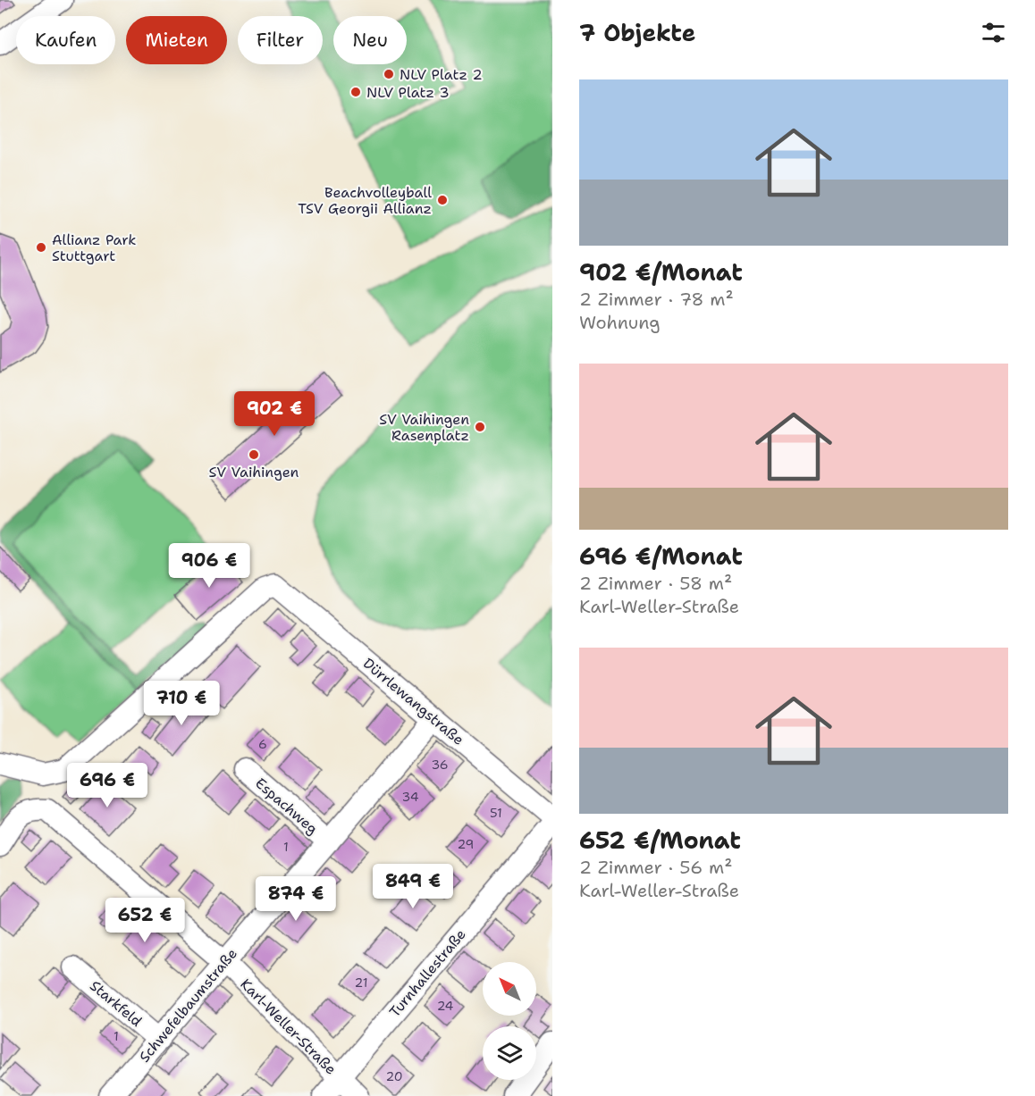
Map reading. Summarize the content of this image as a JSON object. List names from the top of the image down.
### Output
{
  "streets": {
    "street": [
      "Dürrlewangstraße",
      "Espachweg",
      "Turnhallestraße",
      "Starkfeld",
      "Schwefelbaumstraße",
      "Karl-Weller-Straße"
    ]
  },
  "crossings": [
    ["Dürrlewangstraße", "Schwefelbaumstraße"],
    ["Espachweg", "Schwefelbaumstraße"],
    ["Turnhallestraße", "Karl-Weller-Straße"],
    ["Starkfeld", "Schwefelbaumstraße"],
    ["Schwefelbaumstraße", "Karl-Weller-Straße"]
  ],
  "places": [
    "NLV Platz 2",
    "NLV Platz 3",
    "Beachvolleyball TSV Georgii Allianz",
    "Allianz Park Stuttgart",
    "SV Vaihingen Rasenplatz",
    "SV Vaihingen"
  ],
  "house_numbers": [
    "6",
    "36",
    "34",
    "51",
    "29",
    "1",
    "21",
    "24",
    "1",
    "20"
  ],
  "north": "top left",
  "page": {
    "heading": "7 Objekte",
    "chip": [
      "Kaufen",
      "Mieten",
      "Filter",
      "Neu"
    ],
    "list": [
      {
        "name": "902 €/Monat",
        "note": "2 Zimmer · 78 m² · Wohnung"
      },
      {
        "name": "696 €/Monat",
        "note": "2 Zimmer · 58 m² · Karl-Weller-Straße"
      },
      {
        "name": "652 €/Monat",
        "note": "2 Zimmer · 56 m² · Karl-Weller-Straße"
      }
    ],
    "price": [
      "902 €",
      "906 €",
      "710 €",
      "696 €",
      "849 €",
      "874 €",
      "652 €"
    ]
  }
}
